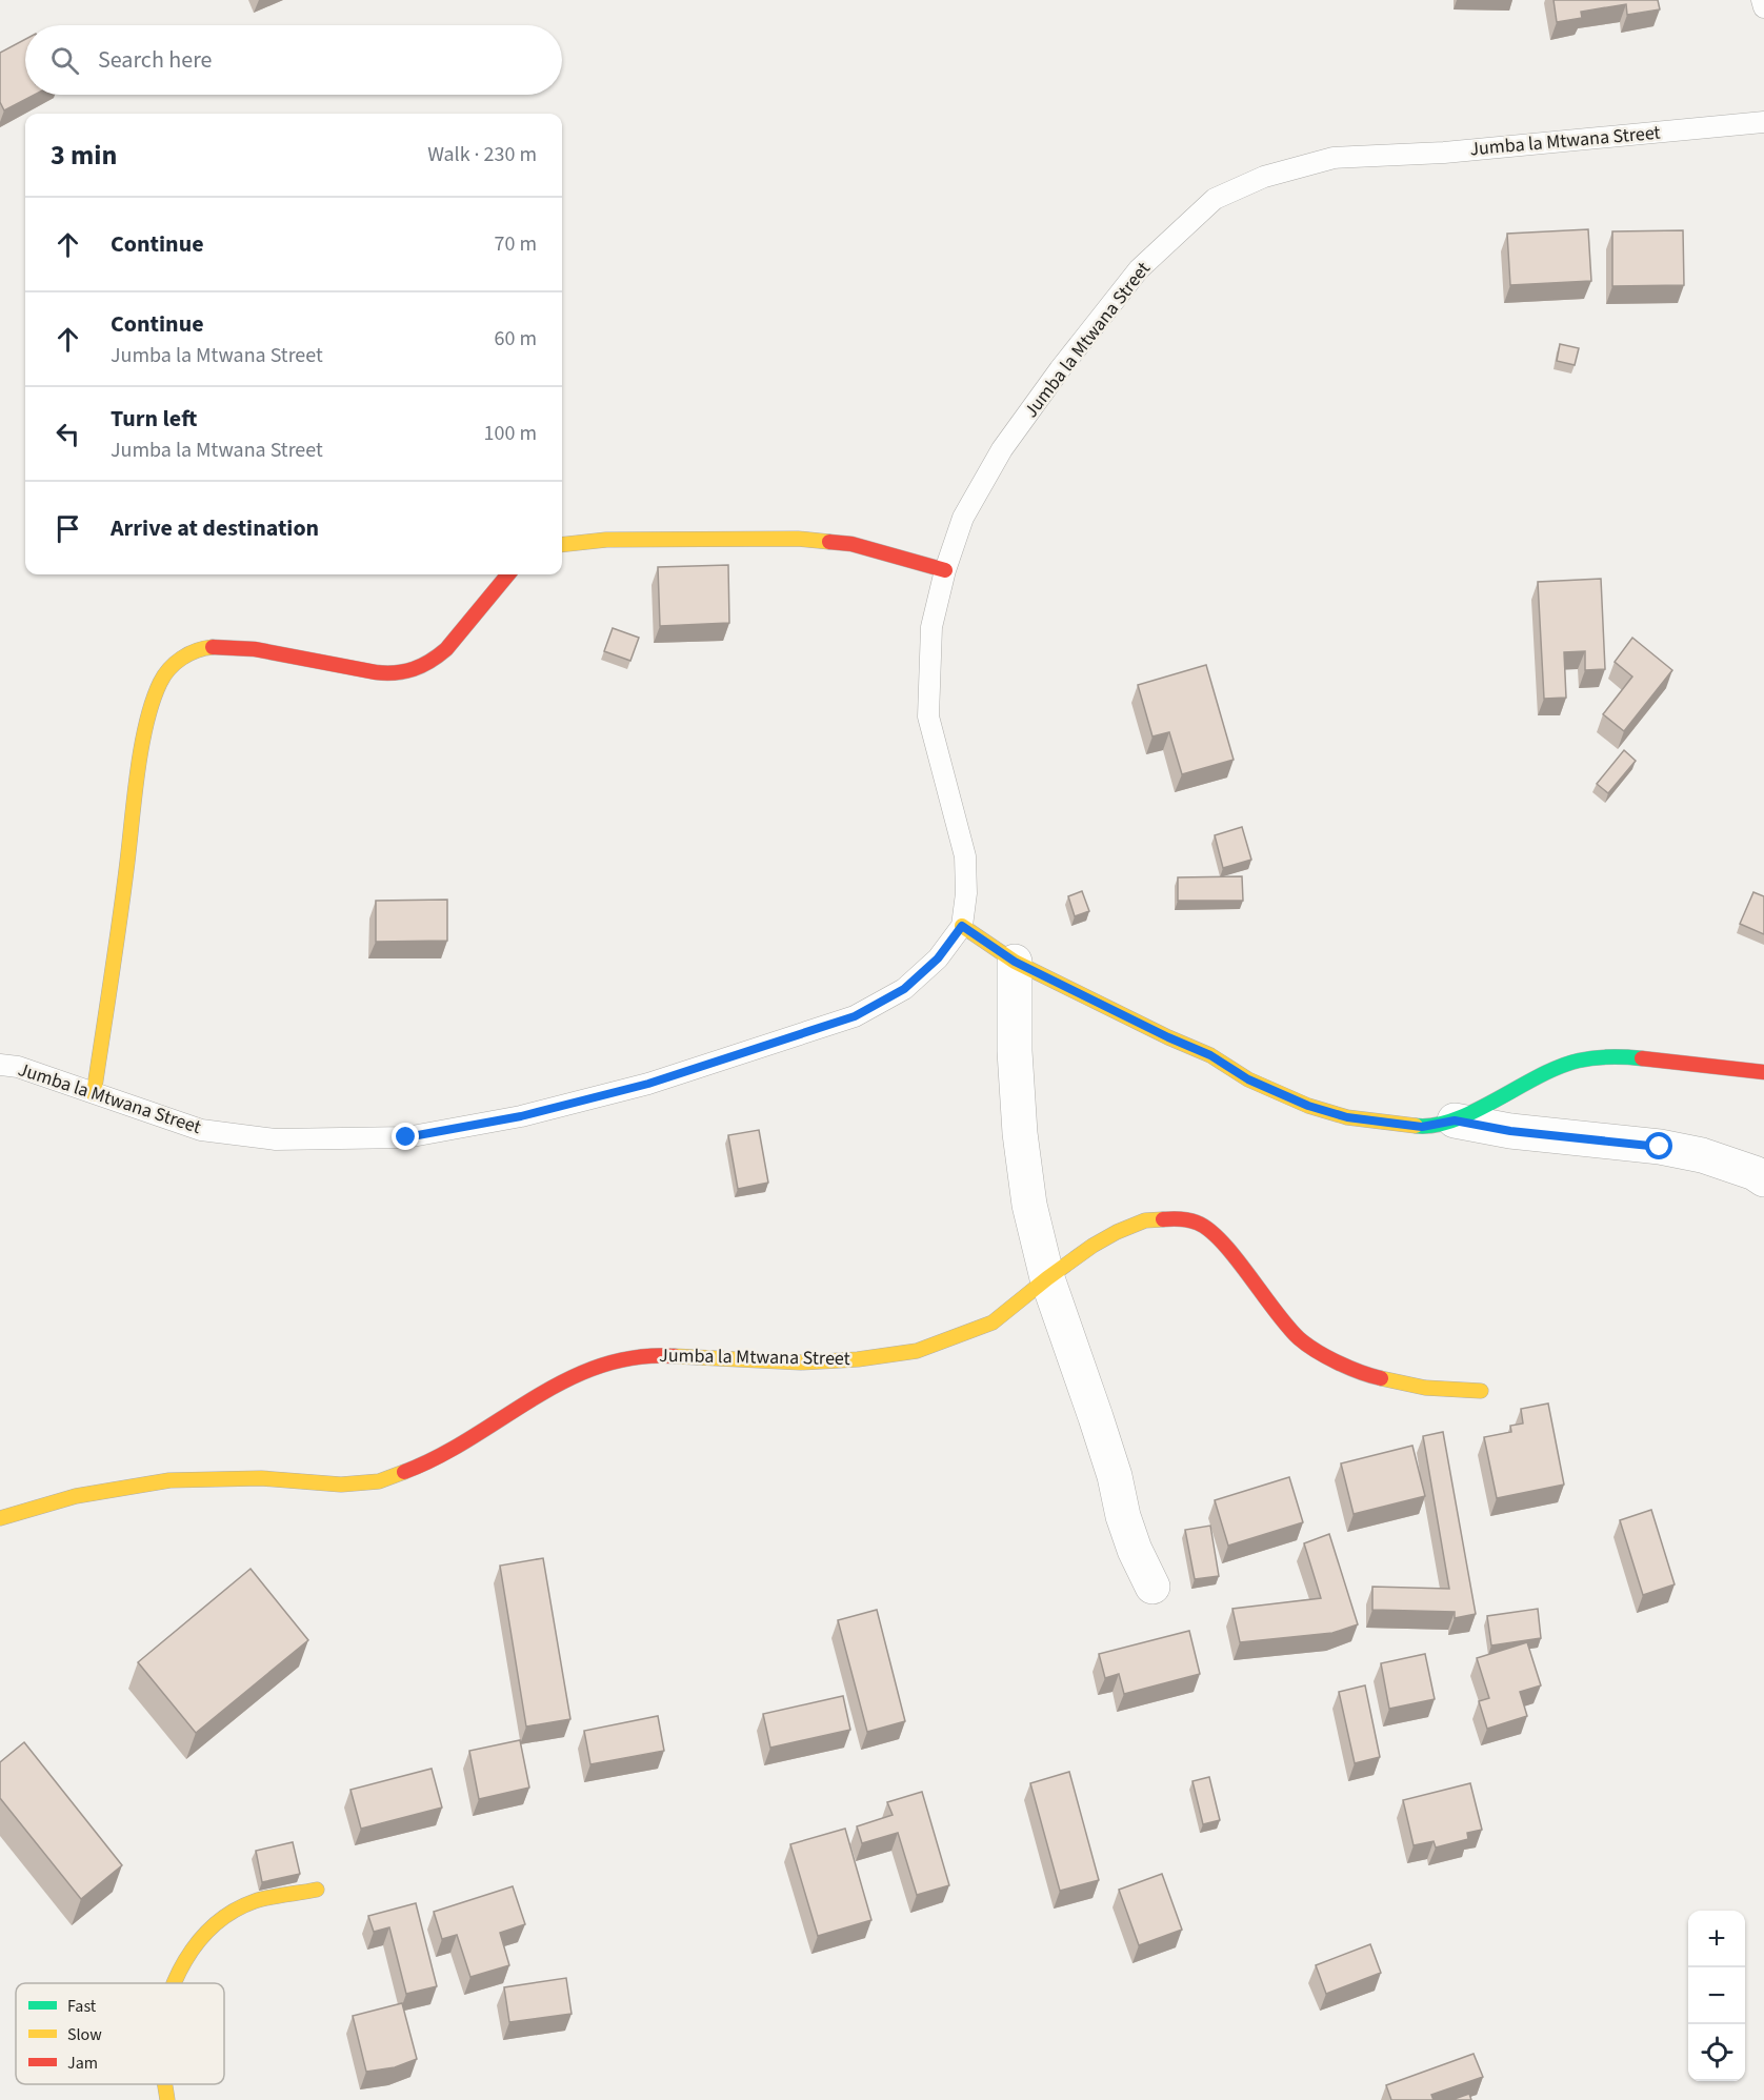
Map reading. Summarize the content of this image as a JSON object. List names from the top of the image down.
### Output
{
  "streets": {
    "street": ["Jumba la Mtwana Street"]
  },
  "legend": ["Fast", "Slow", "Jam"],
  "page": {
    "search": "Search here",
    "heading": ["3 min", "Walk · 230 m"],
    "list": [
      ["Continue", "70 m"],
      ["Continue", "Jumba la Mtwana Street", "60 m"],
      ["Turn left", "Jumba la Mtwana Street", "100 m"],
      "Arrive at destination"
    ],
    "map_buttons": ["+", "−"]
  }
}
